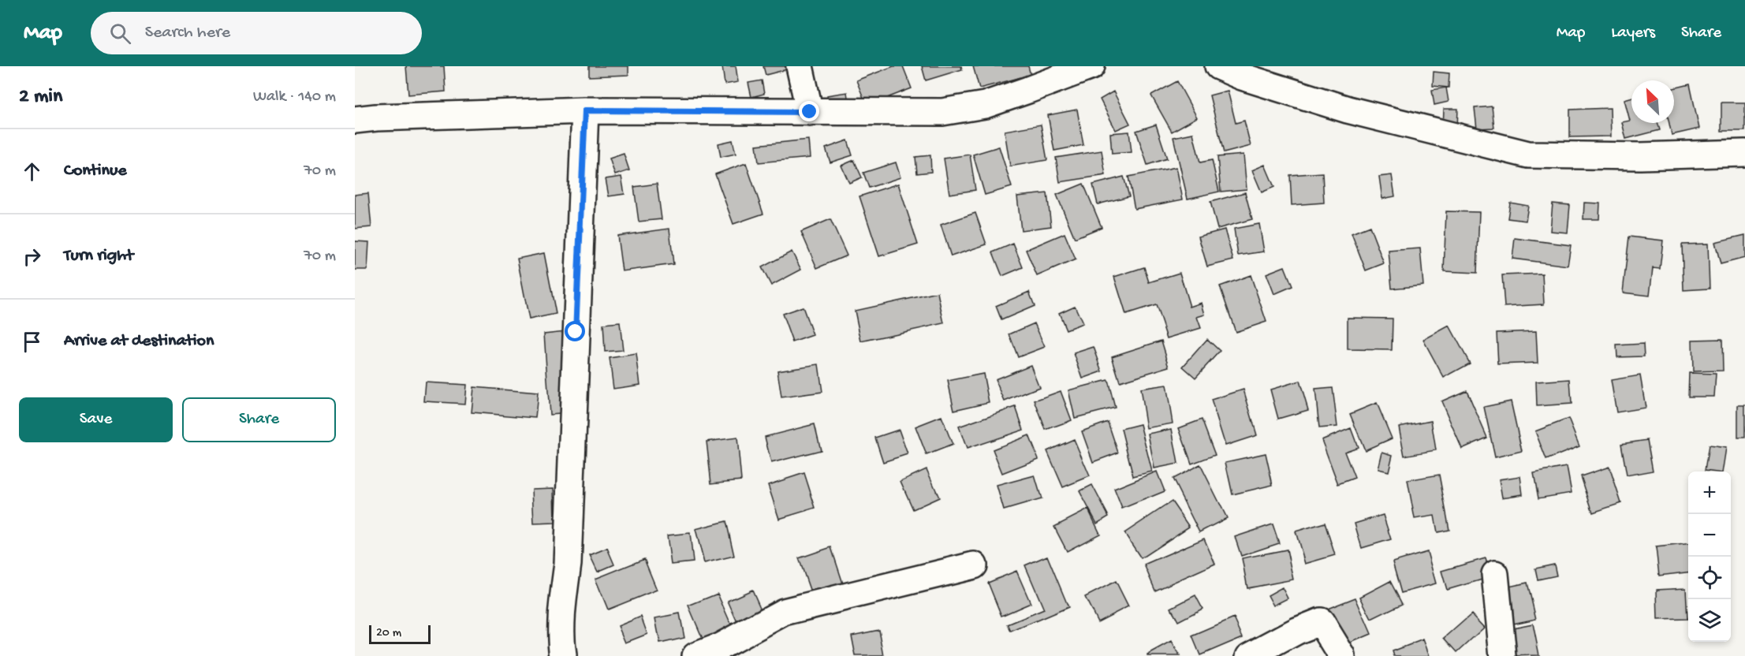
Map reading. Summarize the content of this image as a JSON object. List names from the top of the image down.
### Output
{
  "scale_bar": "20 m",
  "north": "top left",
  "page": {
    "header": "Map",
    "search": "Search here",
    "nav": ["Map", "Layers", "Share"],
    "heading": ["2 min", "Walk · 140 m"],
    "list": [
      ["Continue", "70 m"],
      ["Turn right", "70 m"],
      "Arrive at destination"
    ],
    "buttons": ["Save", "Share"],
    "map_buttons": ["+", "−"],
    "scale": "20 m"
  }
}
